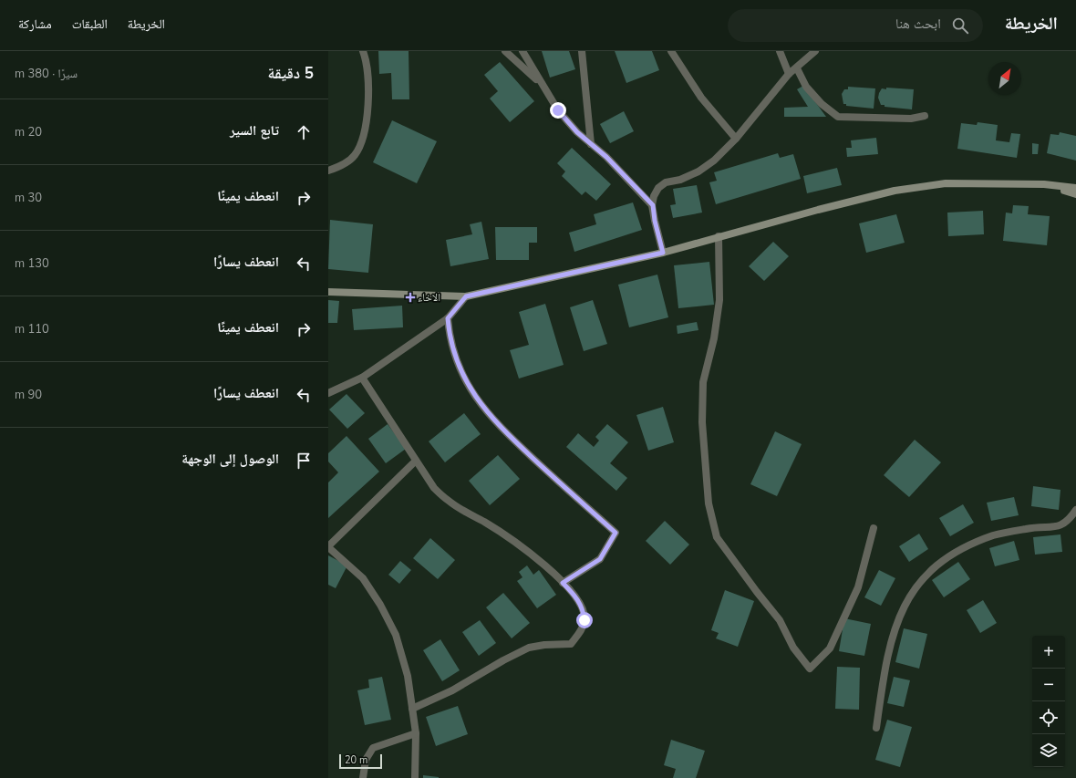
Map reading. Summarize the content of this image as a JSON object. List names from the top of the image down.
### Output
{
  "places": {
    "health": ["الاخاء"]
  },
  "scale_bar": "20 m",
  "north": "top right",
  "page": {
    "header": "الخريطة",
    "search": "ابحث هنا",
    "nav": ["الخريطة", "الطبقات", "مشاركة"],
    "heading": ["5 دقيقة", "سيرًا · 380 m"],
    "list": [
      ["تابع السير", "20 m"],
      ["انعطف يمينًا", "30 m"],
      ["انعطف يسارًا", "130 m"],
      ["انعطف يمينًا", "110 m"],
      ["انعطف يسارًا", "90 m"],
      "الوصول إلى الوجهة"
    ],
    "map_buttons": ["+", "−"],
    "scale": "20 m"
  }
}
